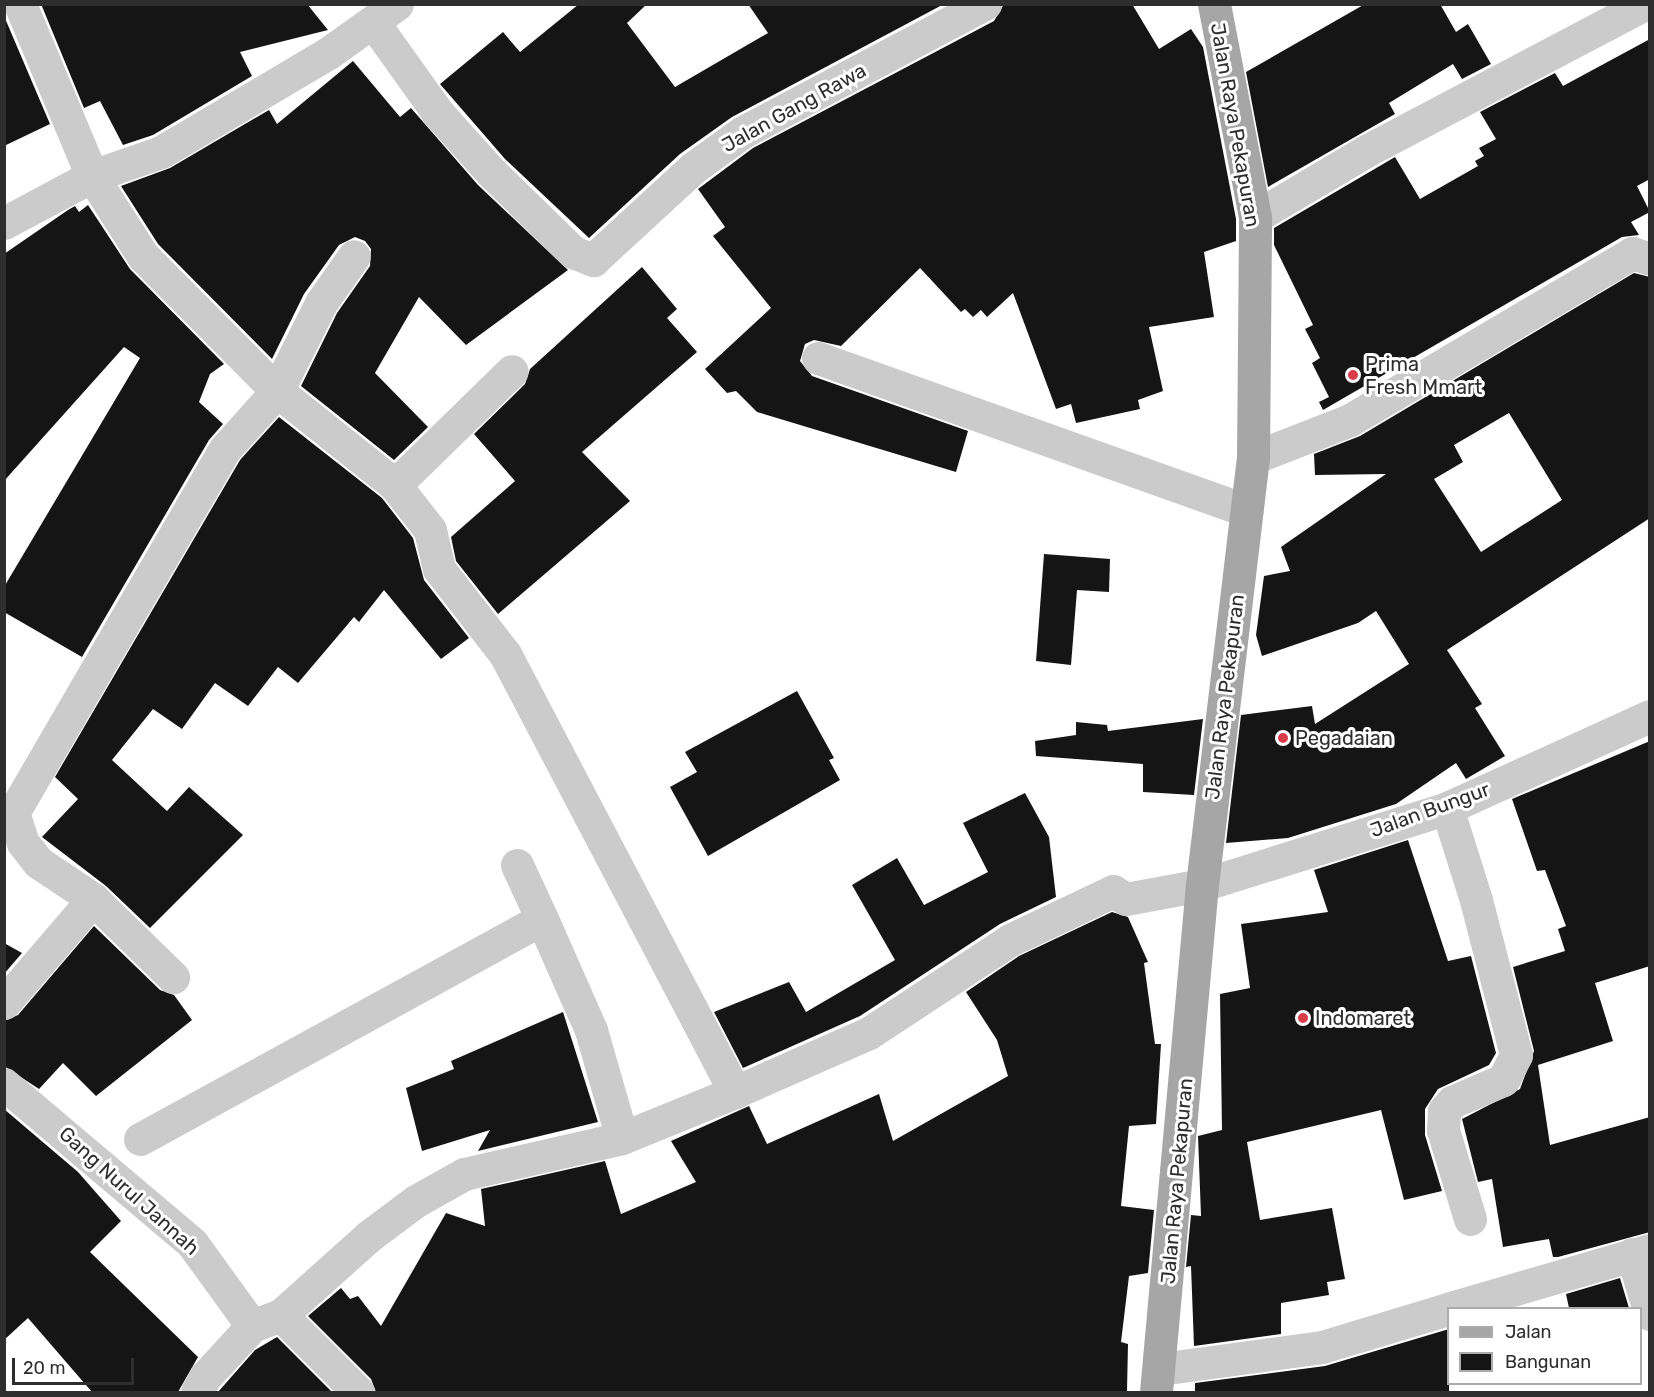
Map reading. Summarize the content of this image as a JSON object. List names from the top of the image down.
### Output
{
  "streets": {
    "main road": ["Jalan Raya Pekapuran"],
    "street": ["Jalan Gang Rawa", "Jalan Bungur", "Gang Nurul Jannah"]
  },
  "crossings": [
    ["Jalan Raya Pekapuran", "Jalan Bungur"]
  ],
  "places": ["Prima Fresh Mmart", "Pegadaian", "Indomaret"],
  "legend": ["Jalan", "Bangunan"],
  "scale_bar": "20 m"
}
